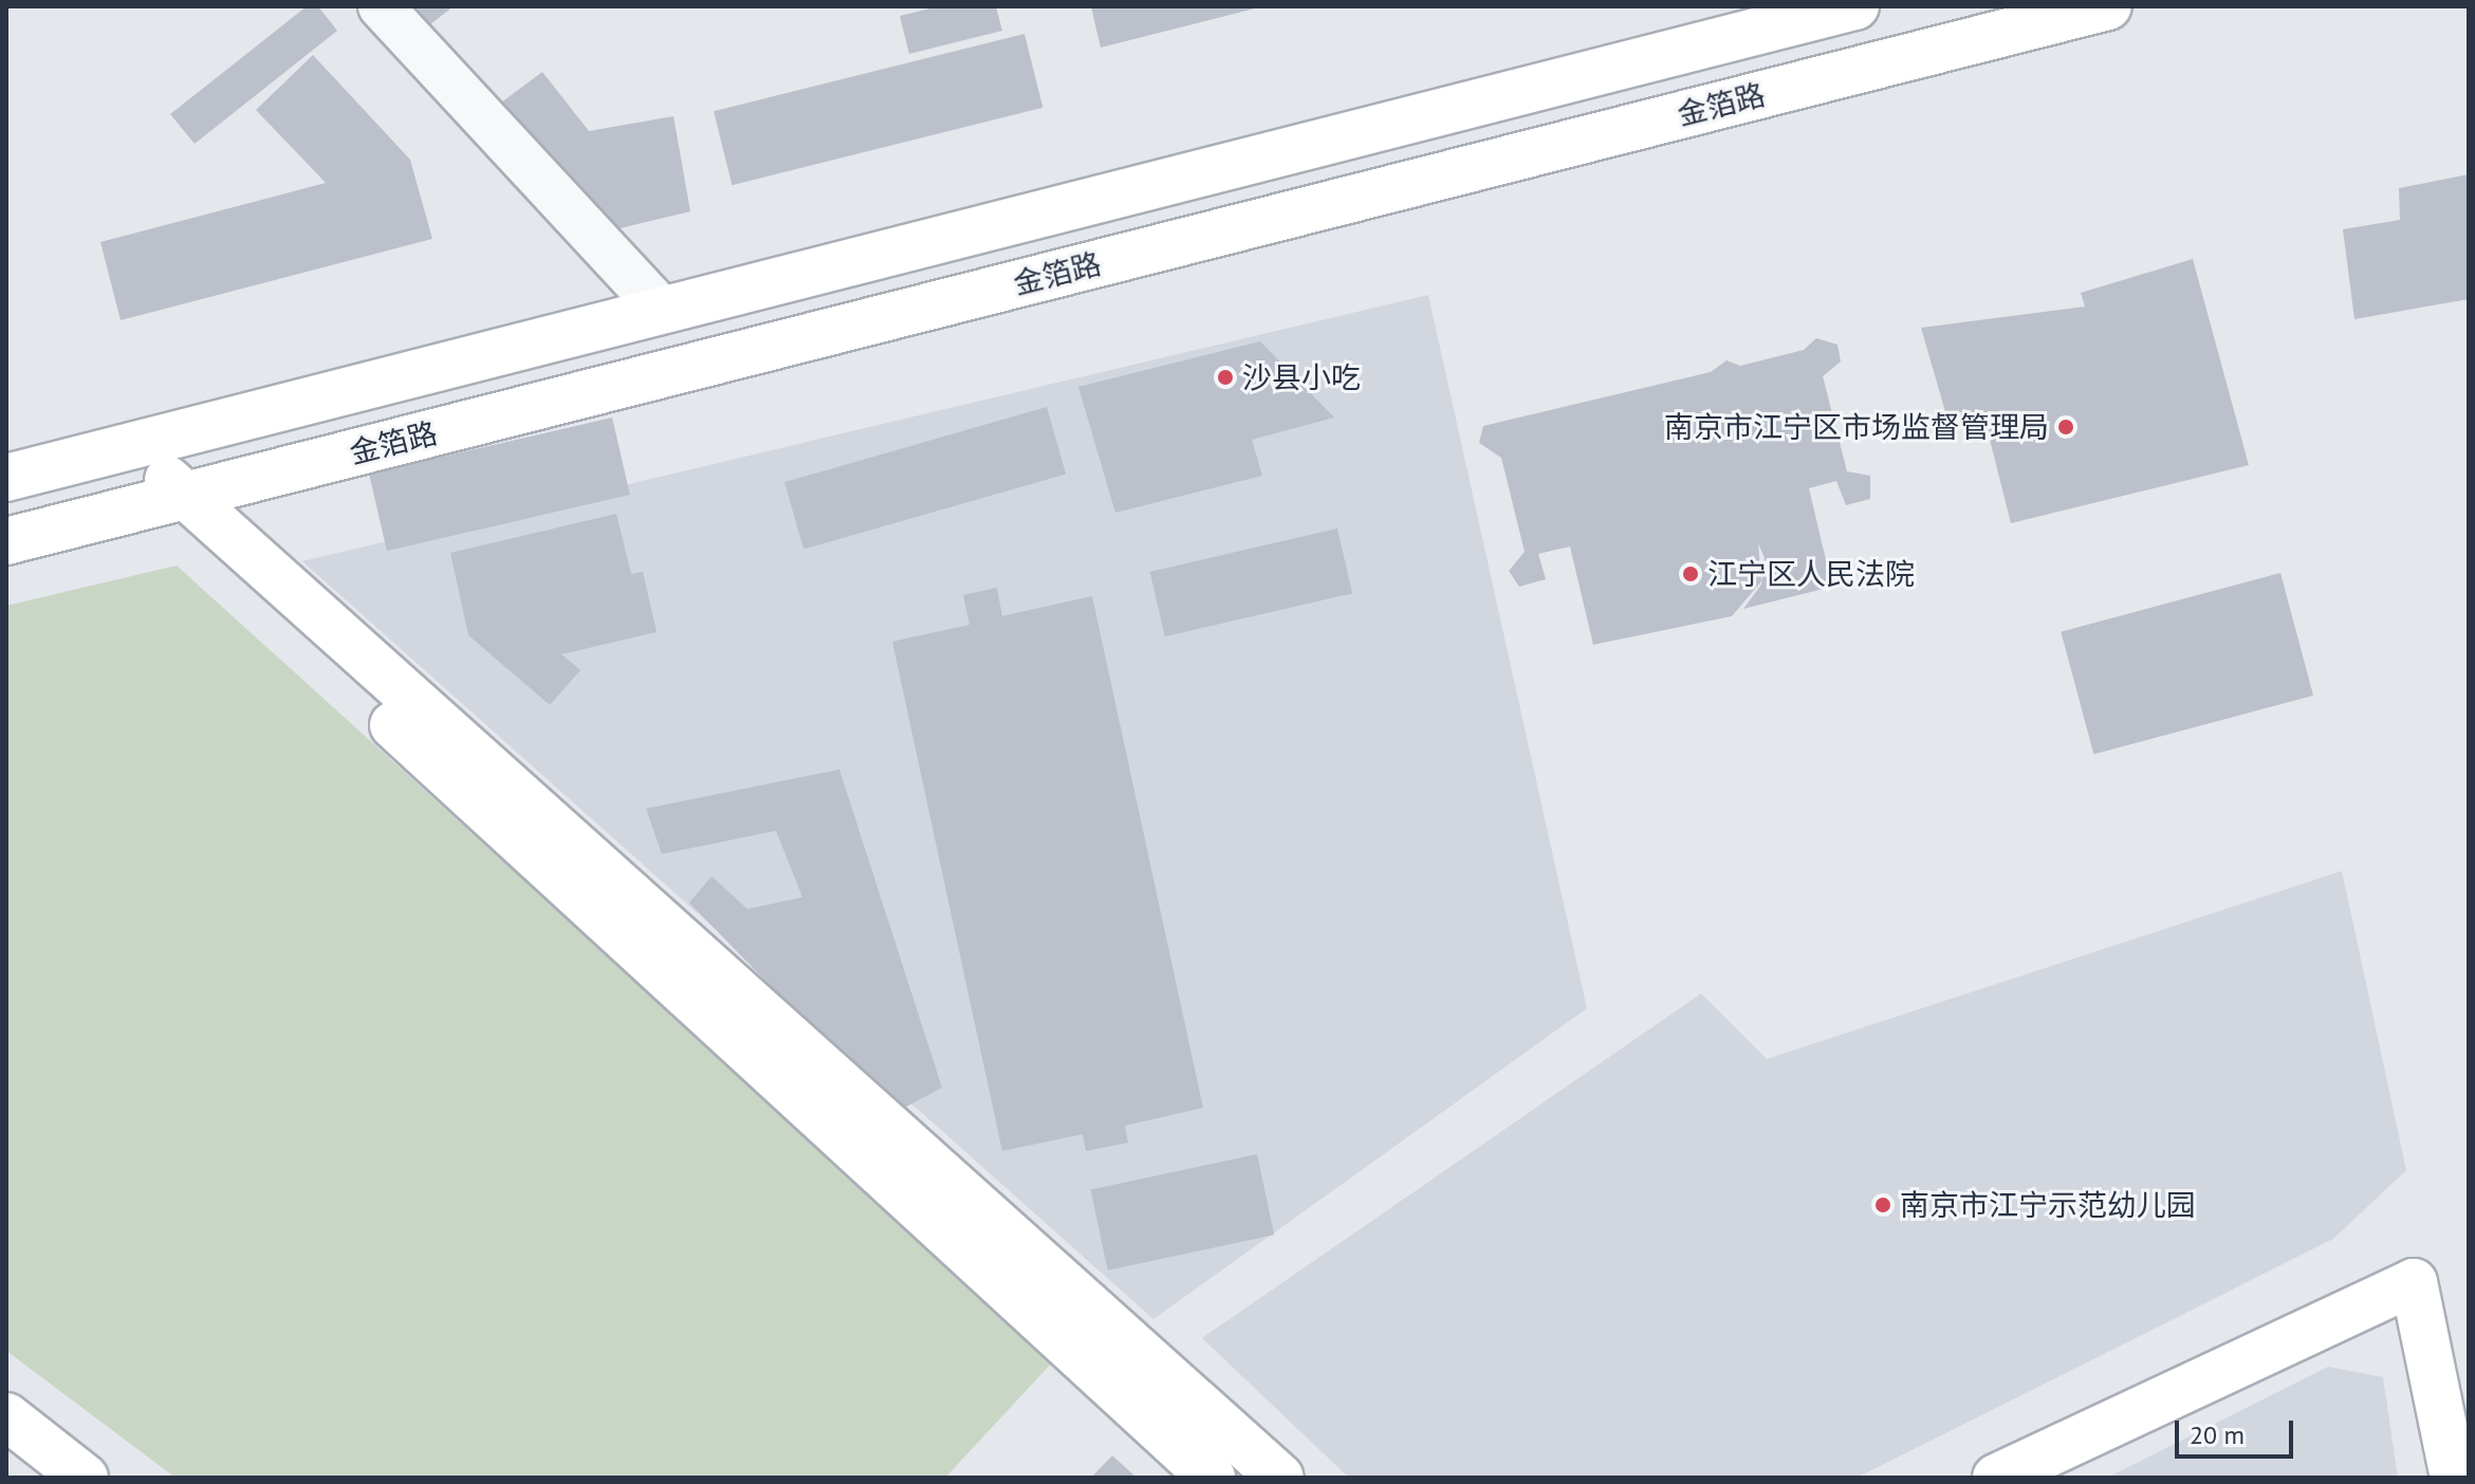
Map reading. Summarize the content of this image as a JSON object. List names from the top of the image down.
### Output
{
  "streets": {
    "main road": ["金箔路"]
  },
  "places": [
    "沙县小吃",
    "南京市江宁区市场监督管理局",
    "江宁区人民法院",
    "南京市江宁示范幼儿园"
  ],
  "scale_bar": "20 m"
}
